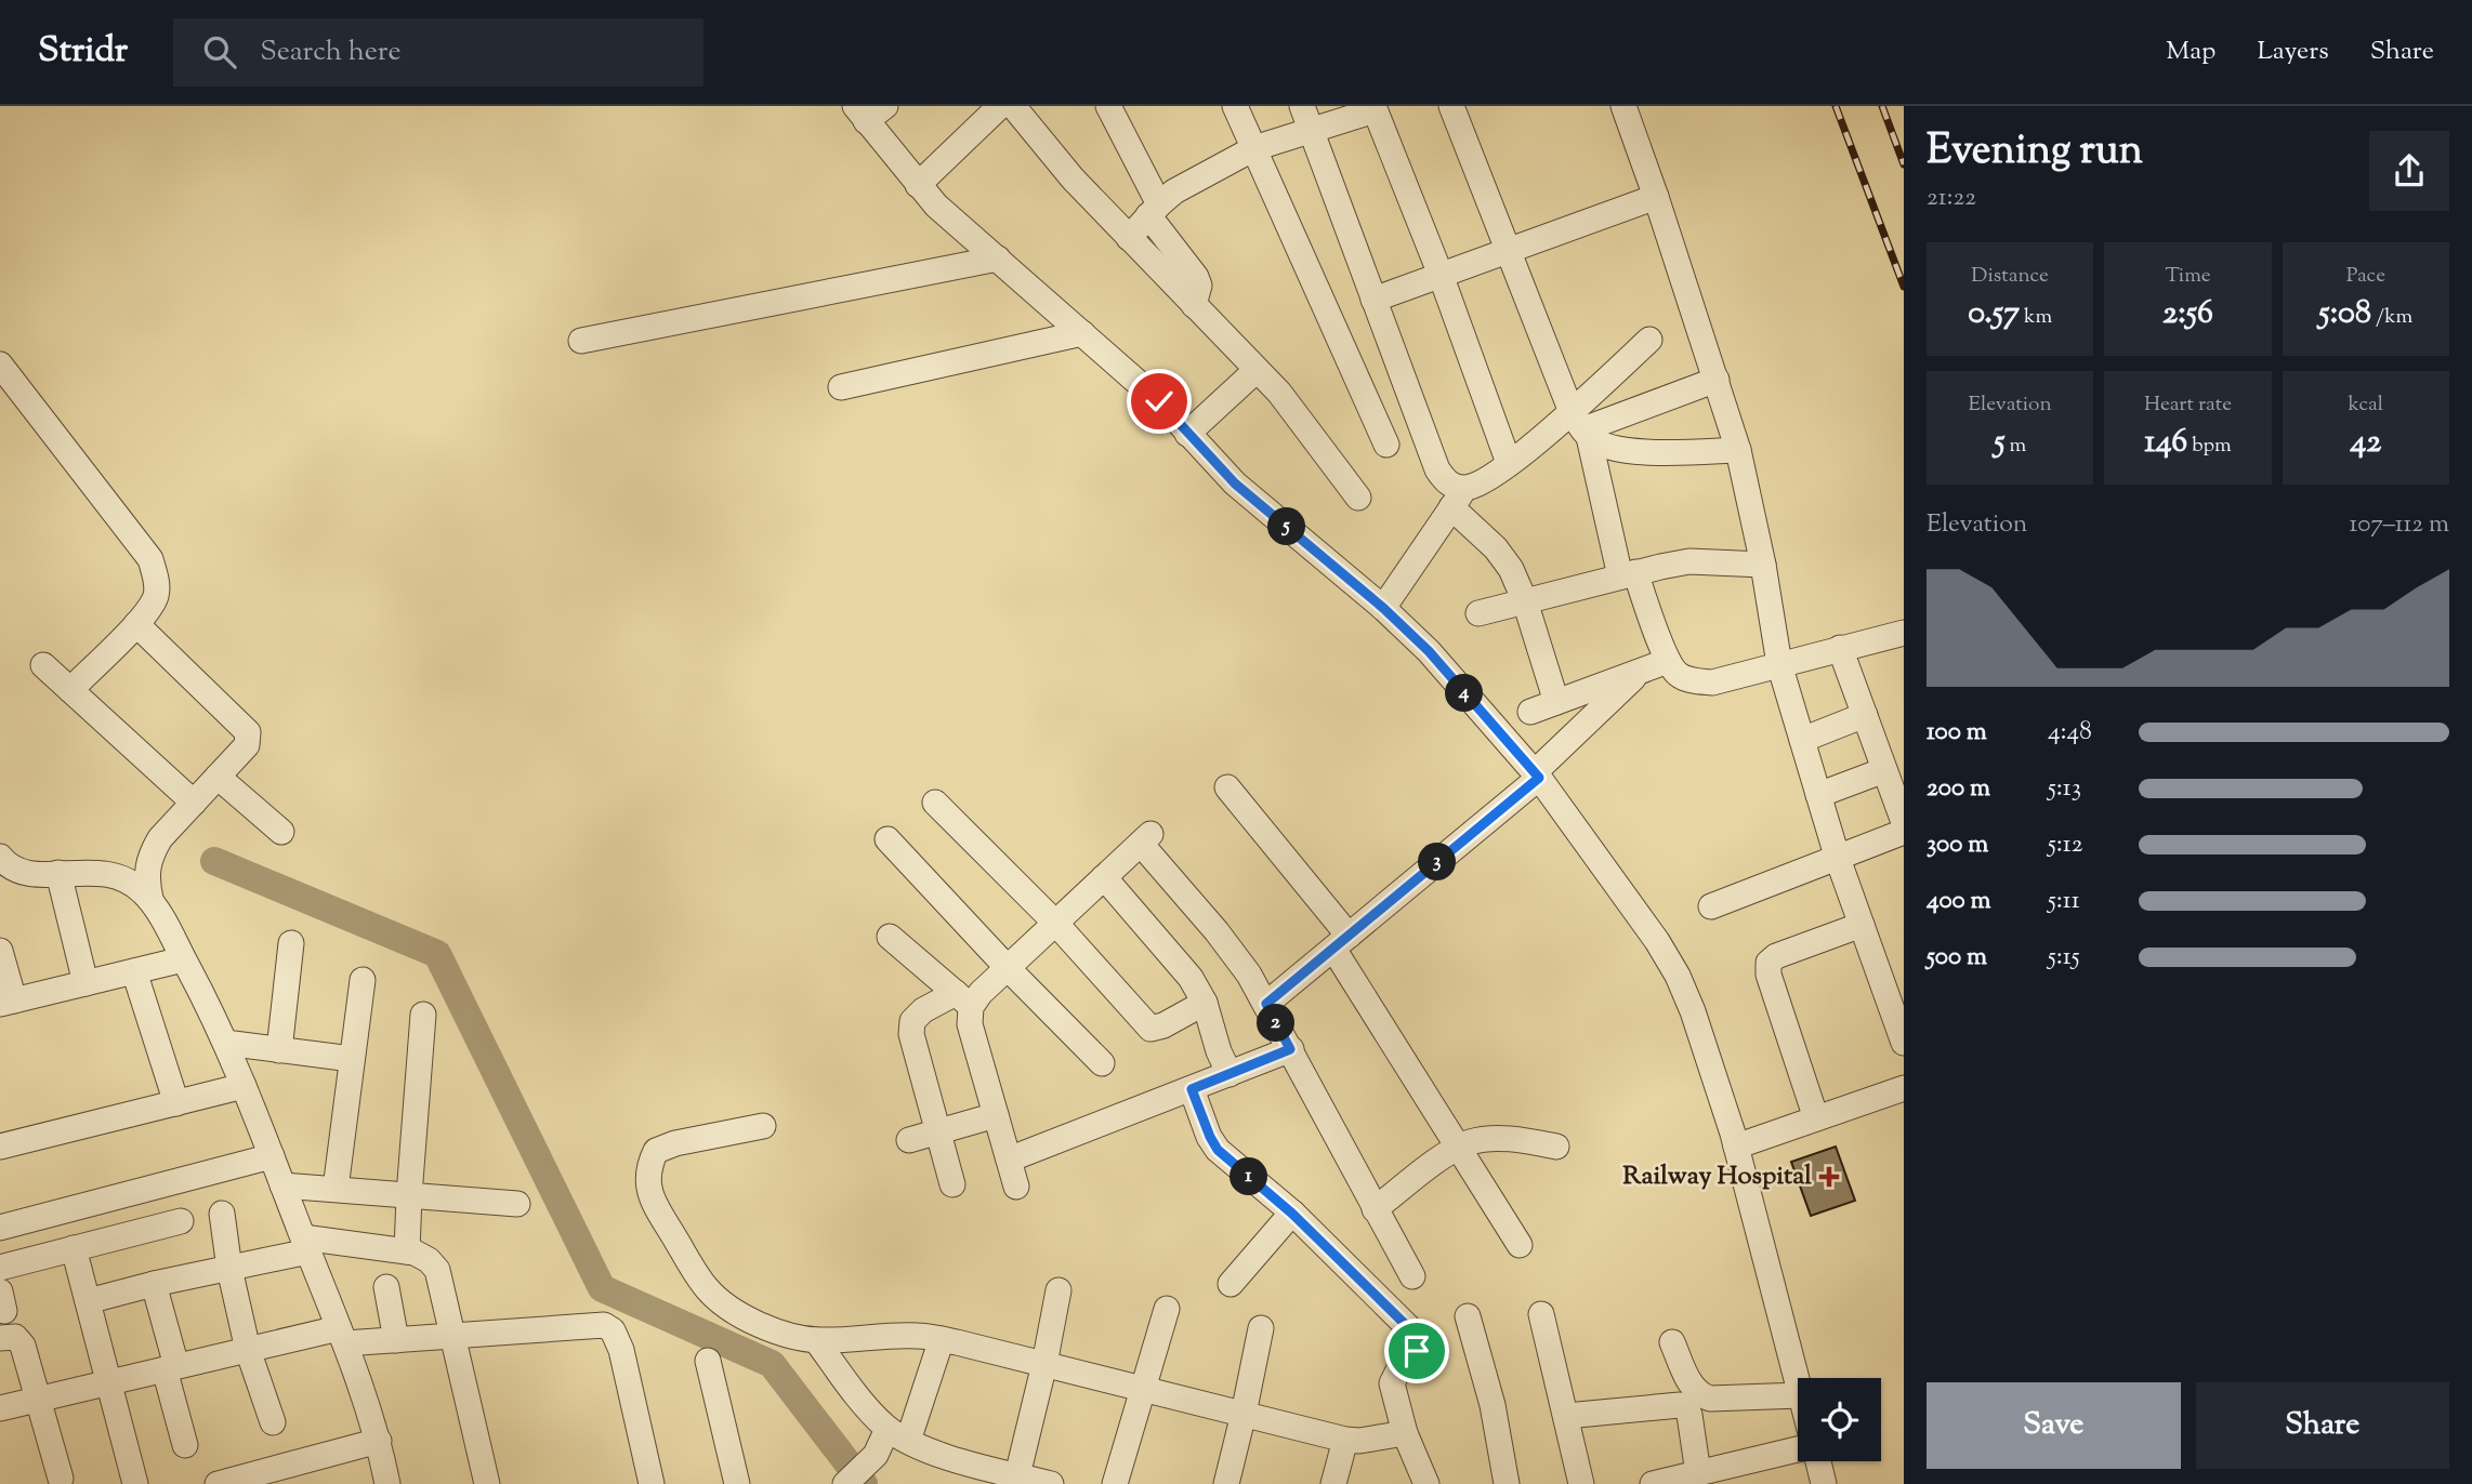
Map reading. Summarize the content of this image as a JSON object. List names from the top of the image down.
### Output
{
  "places": {
    "health": ["Railway Hospital"]
  },
  "page": {
    "header": "Stridr",
    "search": "Search here",
    "nav": ["Map", "Layers", "Share"],
    "heading": ["Evening run", "21:22"],
    "stats": [
      ["Distance", "0.57 km"],
      ["Time", "2:56"],
      ["Pace", "5:08 /km"],
      ["Elevation", "5 m"],
      ["Heart rate", "146 bpm"],
      ["kcal", "42"]
    ],
    "chart": ["Elevation", "107–112 m"],
    "pins": [
      "5",
      "4",
      "3",
      "2",
      "1"
    ],
    "list": [
      {
        "name": "100 m",
        "note": "4:48"
      },
      {
        "name": "200 m",
        "note": "5:13"
      },
      {
        "name": "300 m",
        "note": "5:12"
      },
      {
        "name": "400 m",
        "note": "5:11"
      },
      {
        "name": "500 m",
        "note": "5:15"
      }
    ],
    "buttons": ["Save", "Share"]
  }
}
